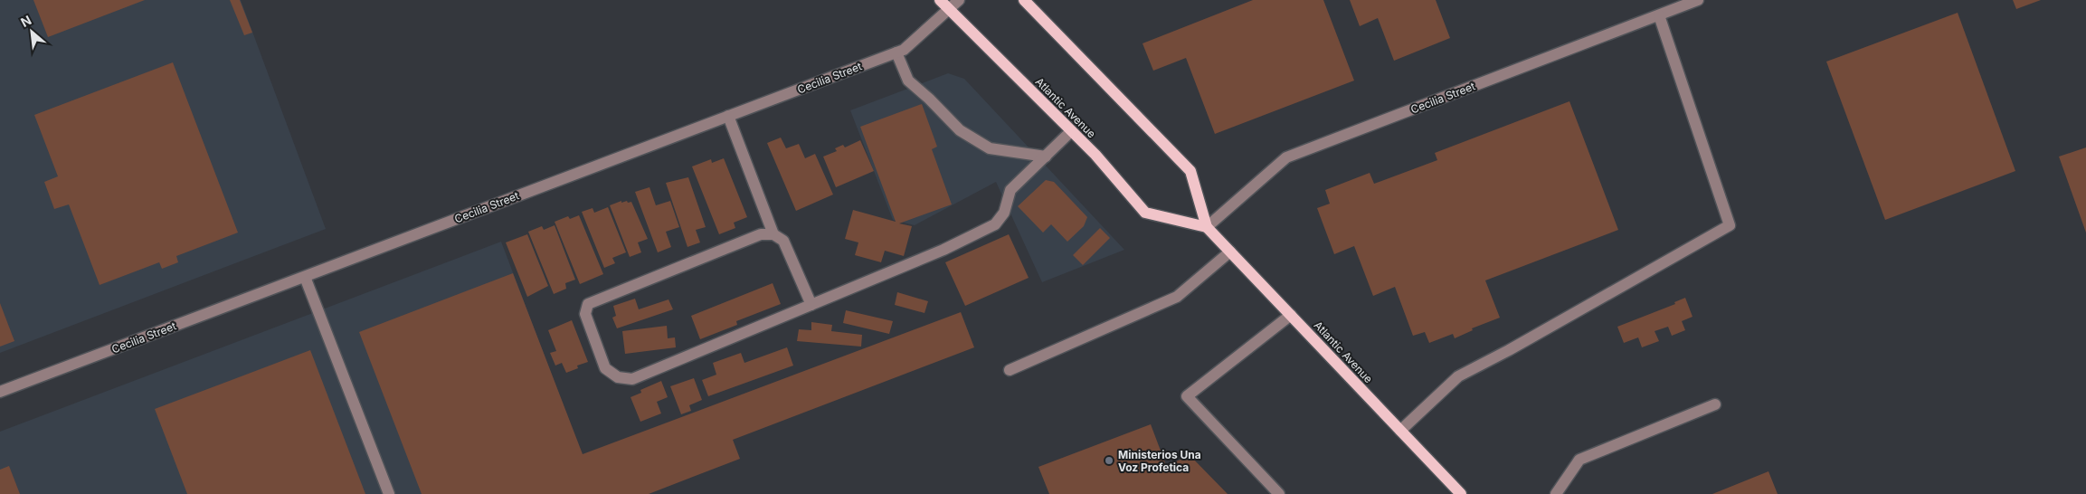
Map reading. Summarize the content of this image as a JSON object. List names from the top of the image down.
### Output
{
  "streets": {
    "main road": ["Atlantic Avenue"],
    "street": ["Cecilia Street"]
  },
  "crossings": [
    ["Cecilia Street", "Atlantic Avenue"]
  ],
  "places": ["Ministerios Una Voz Profetica"],
  "north": "top left"
}
